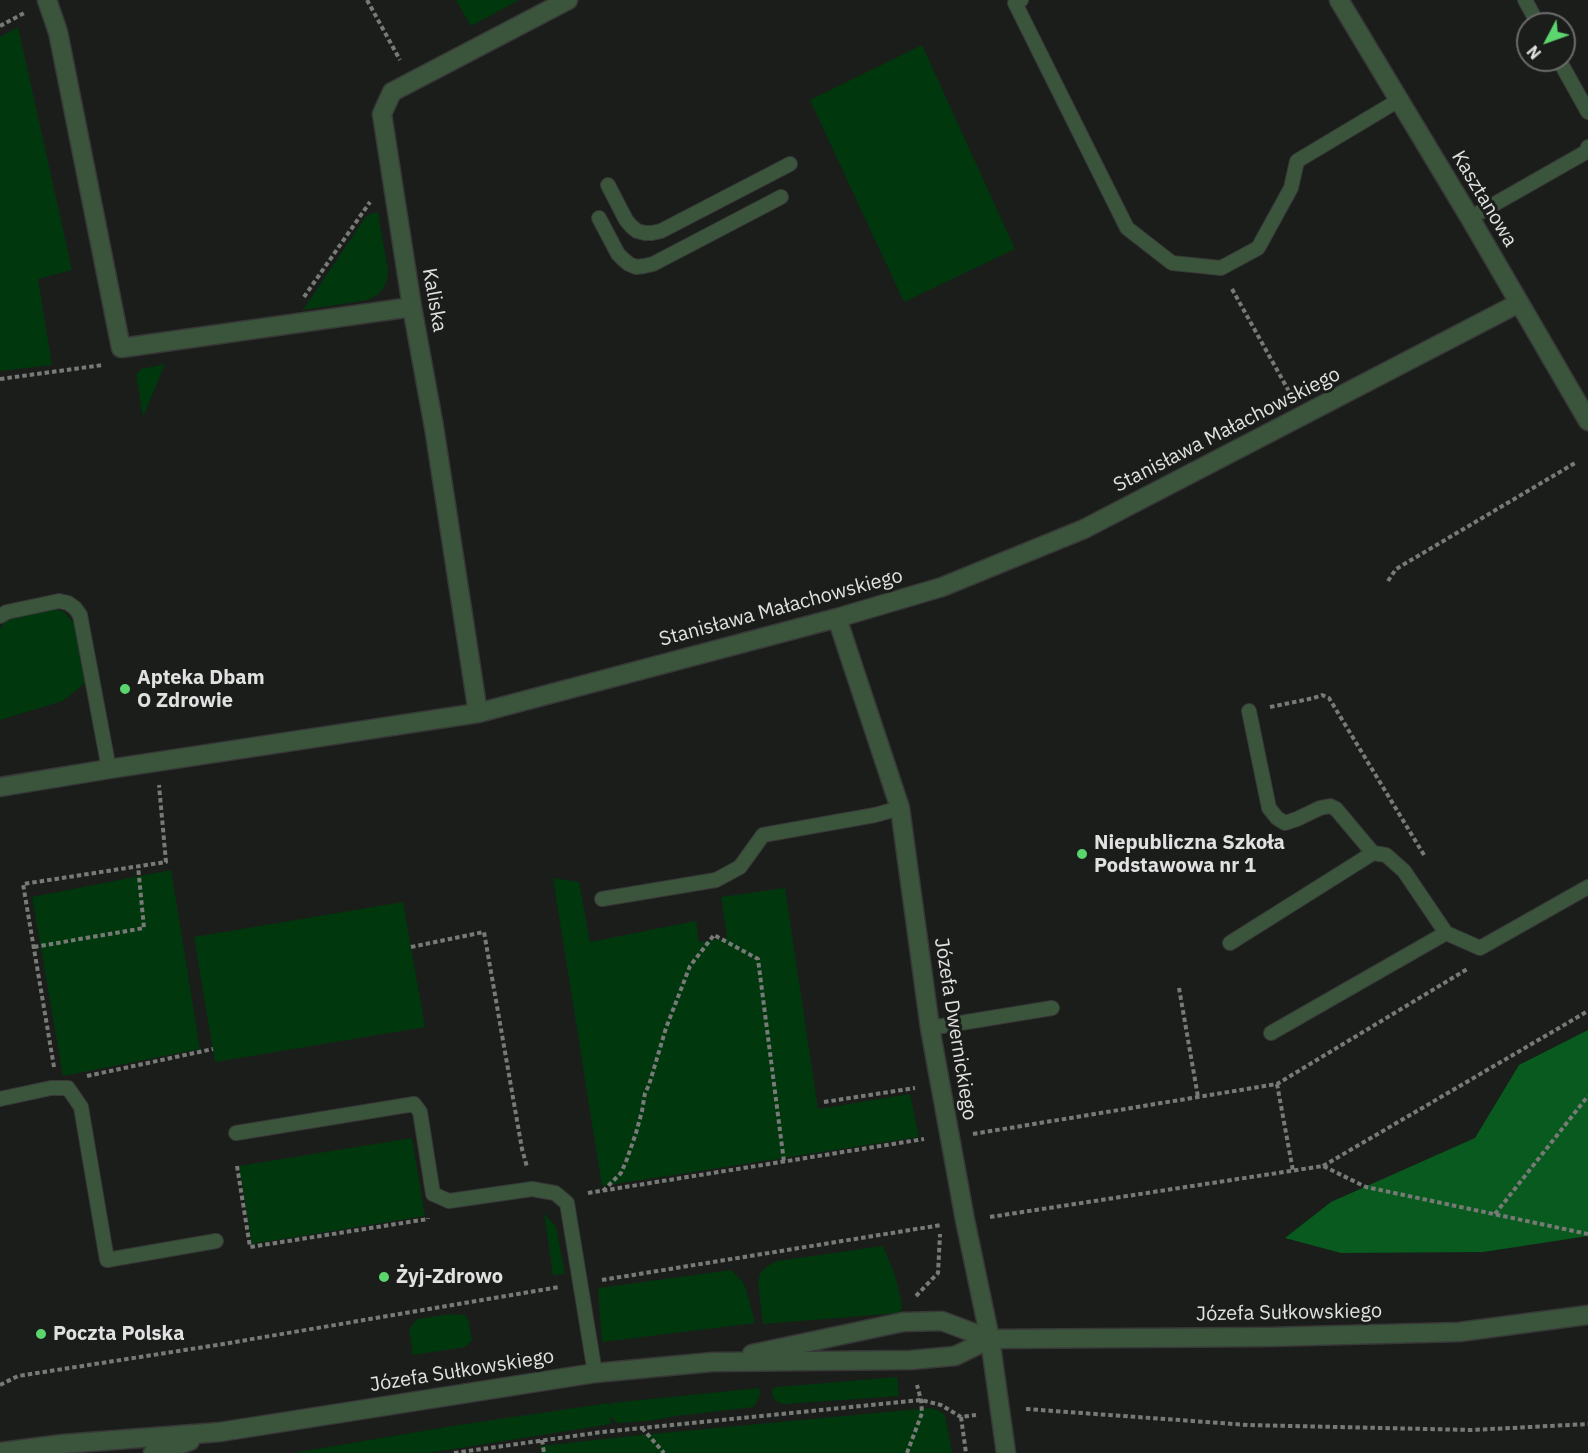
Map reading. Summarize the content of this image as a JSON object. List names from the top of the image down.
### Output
{
  "streets": {
    "street": [
      "Kasztanowa",
      "Kaliska",
      "Stanisława Małachowskiego",
      "Józefa Dwernickiego",
      "Józefa Sułkowskiego"
    ]
  },
  "crossings": [
    ["Kasztanowa", "Stanisława Małachowskiego"],
    ["Kaliska", "Stanisława Małachowskiego"],
    ["Stanisława Małachowskiego", "Józefa Dwernickiego"],
    ["Józefa Dwernickiego", "Józefa Sułkowskiego"]
  ],
  "places": [
    "Apteka Dbam O Zdrowie",
    "Niepubliczna Szkoła Podstawowa nr 1",
    "Żyj-Zdrowo",
    "Poczta Polska"
  ],
  "north": "bottom left"
}
